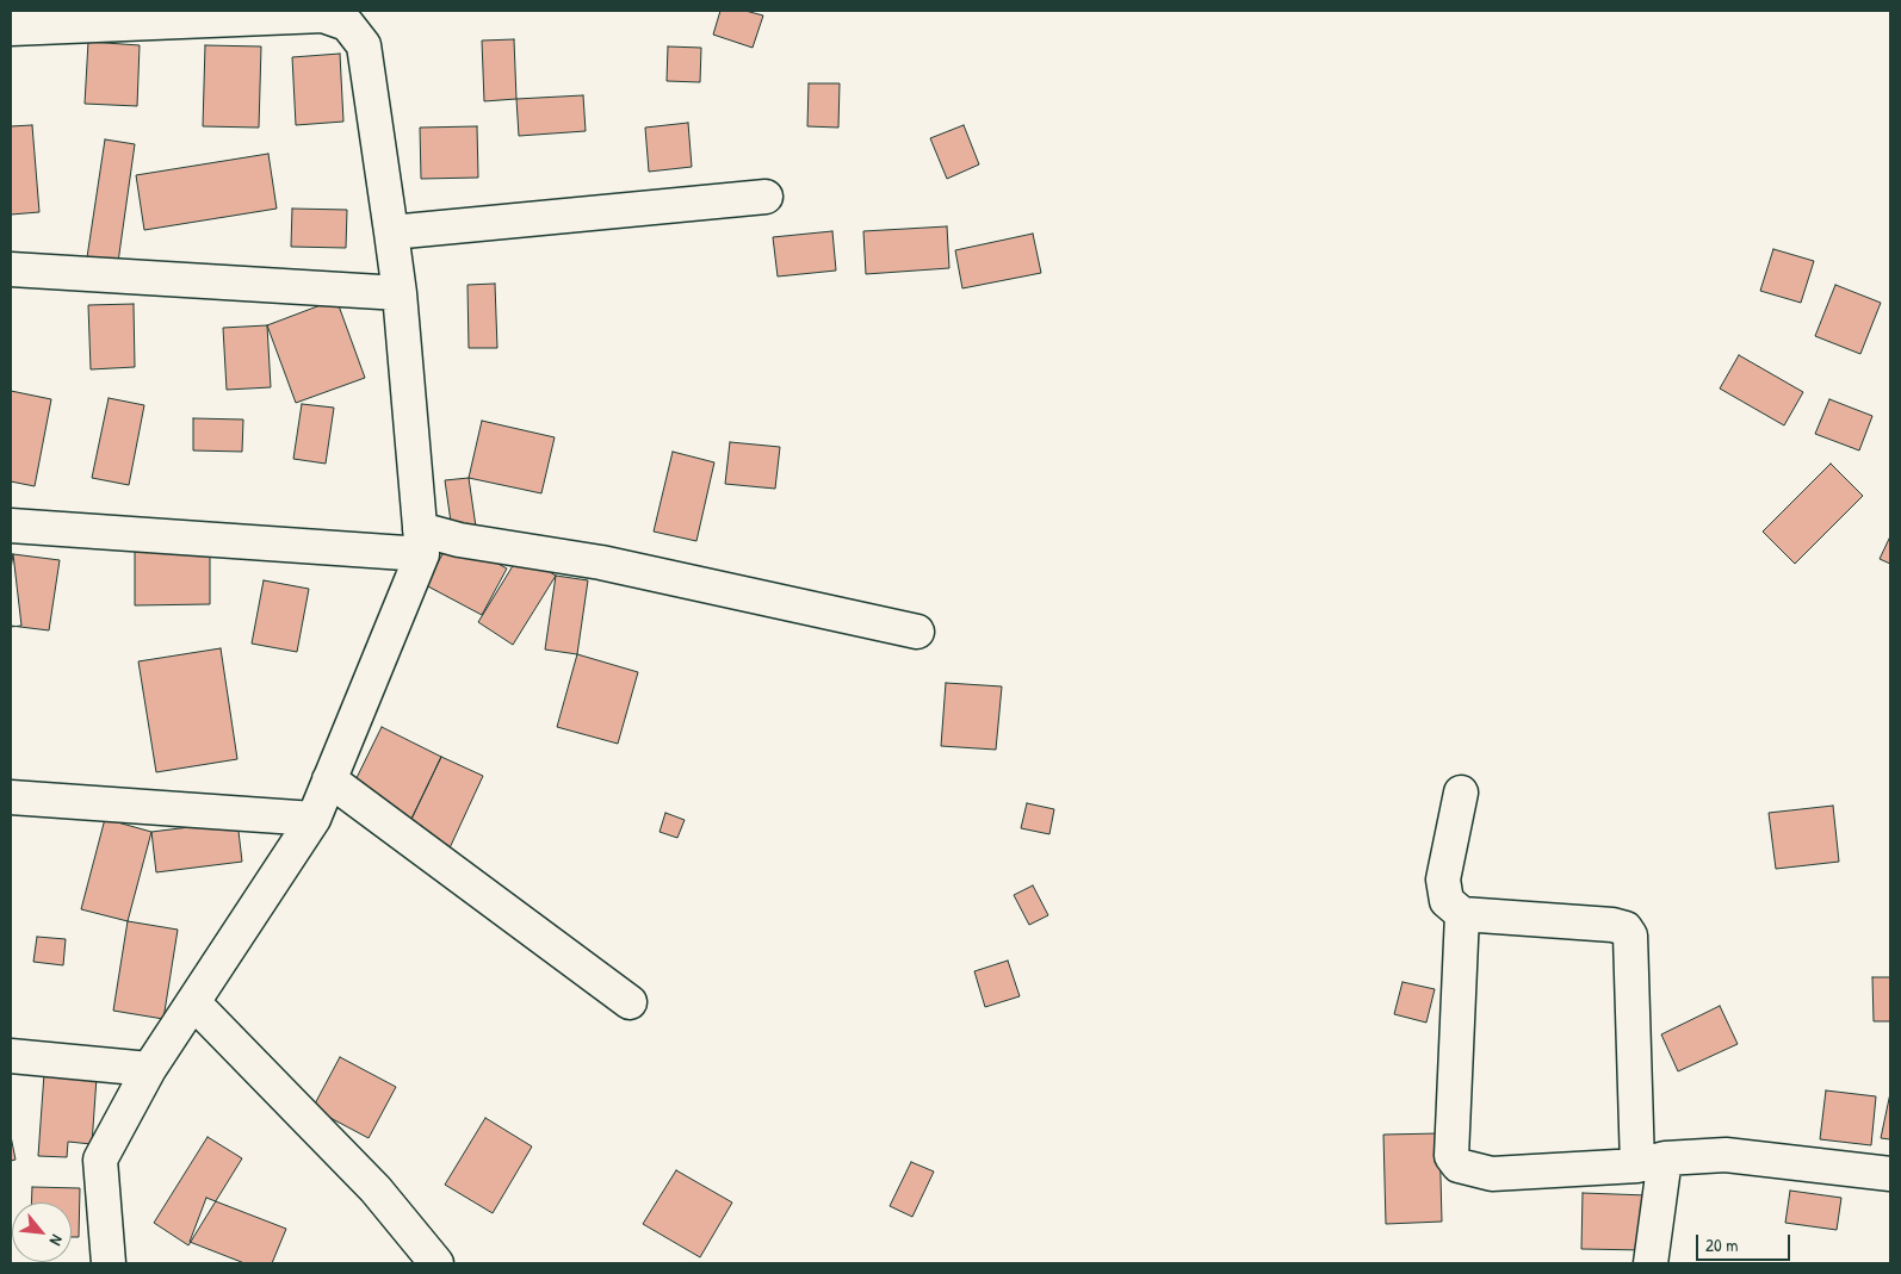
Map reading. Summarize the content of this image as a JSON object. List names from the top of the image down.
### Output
{
  "scale_bar": "20 m",
  "north": "bottom right"
}
